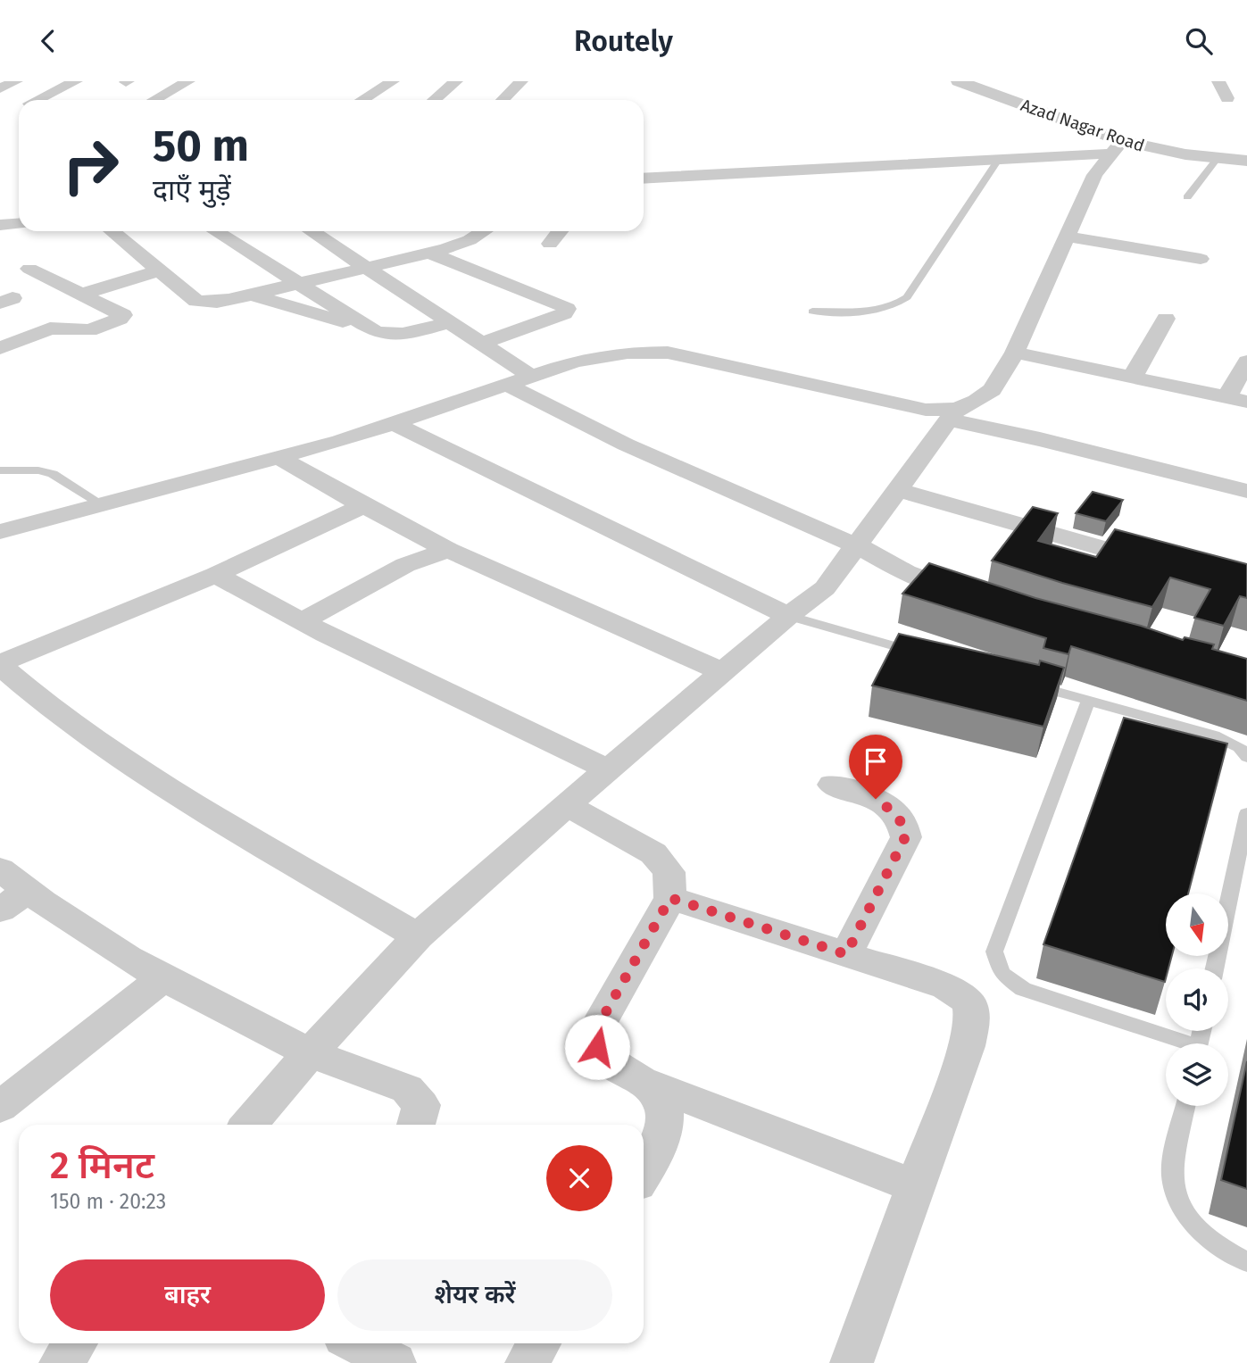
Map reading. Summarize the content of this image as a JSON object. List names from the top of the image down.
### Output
{
  "streets": {
    "street": ["Azad Nagar Road"]
  },
  "north": "bottom",
  "page": {
    "header": "Routely",
    "turn": ["50 m", "दाएँ मुड़ें"],
    "heading": ["2 मिनट", "150 m · 20:23"],
    "buttons": ["बाहर", "शेयर करें"]
  }
}
